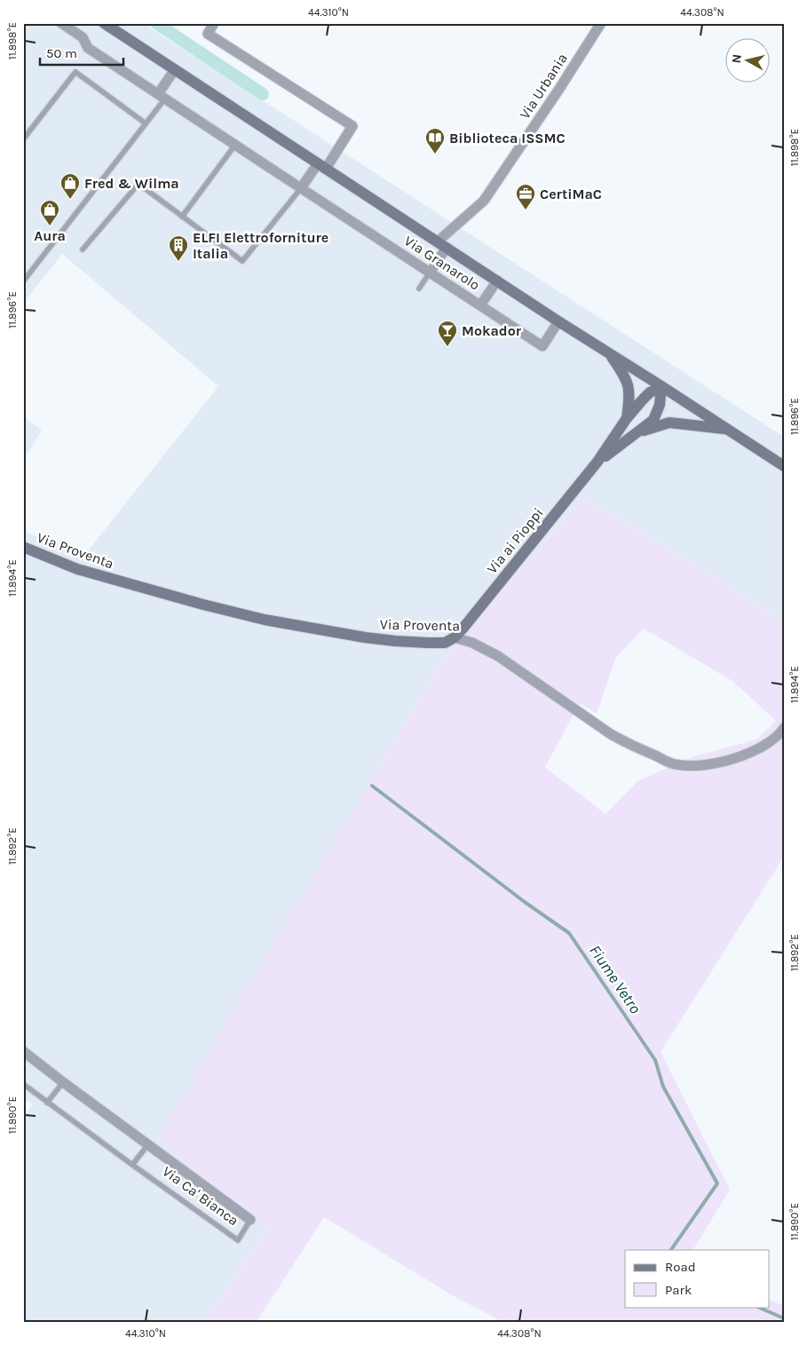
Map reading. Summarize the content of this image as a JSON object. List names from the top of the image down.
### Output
{
  "streets": {
    "street": [
      "Via Urbania",
      "Via Granarolo",
      "Via ai Pioppi",
      "Via Proventa",
      "Via Ca' Bianca"
    ]
  },
  "crossings": [
    ["Via Urbania", "Via Granarolo"],
    ["Via Granarolo", "Via ai Pioppi"],
    ["Via ai Pioppi", "Via Proventa"]
  ],
  "water": ["Fiume Vetro"],
  "places": {
    "library": ["Biblioteca ISSMC"],
    "shop": ["Fred & Wilma", "Aura"],
    "office": ["CertiMaC"],
    "building": ["ELFI Elettroforniture Italia"],
    "bar": ["Mokador"]
  },
  "legend": ["Road", "Park"],
  "scale_bar": "50 m",
  "north": "left",
  "coordinates": [
    "44.310°N",
    "44.308°N",
    "11.898°E",
    "11.896°E",
    "11.894°E",
    "11.892°E",
    "11.890°E"
  ]
}
